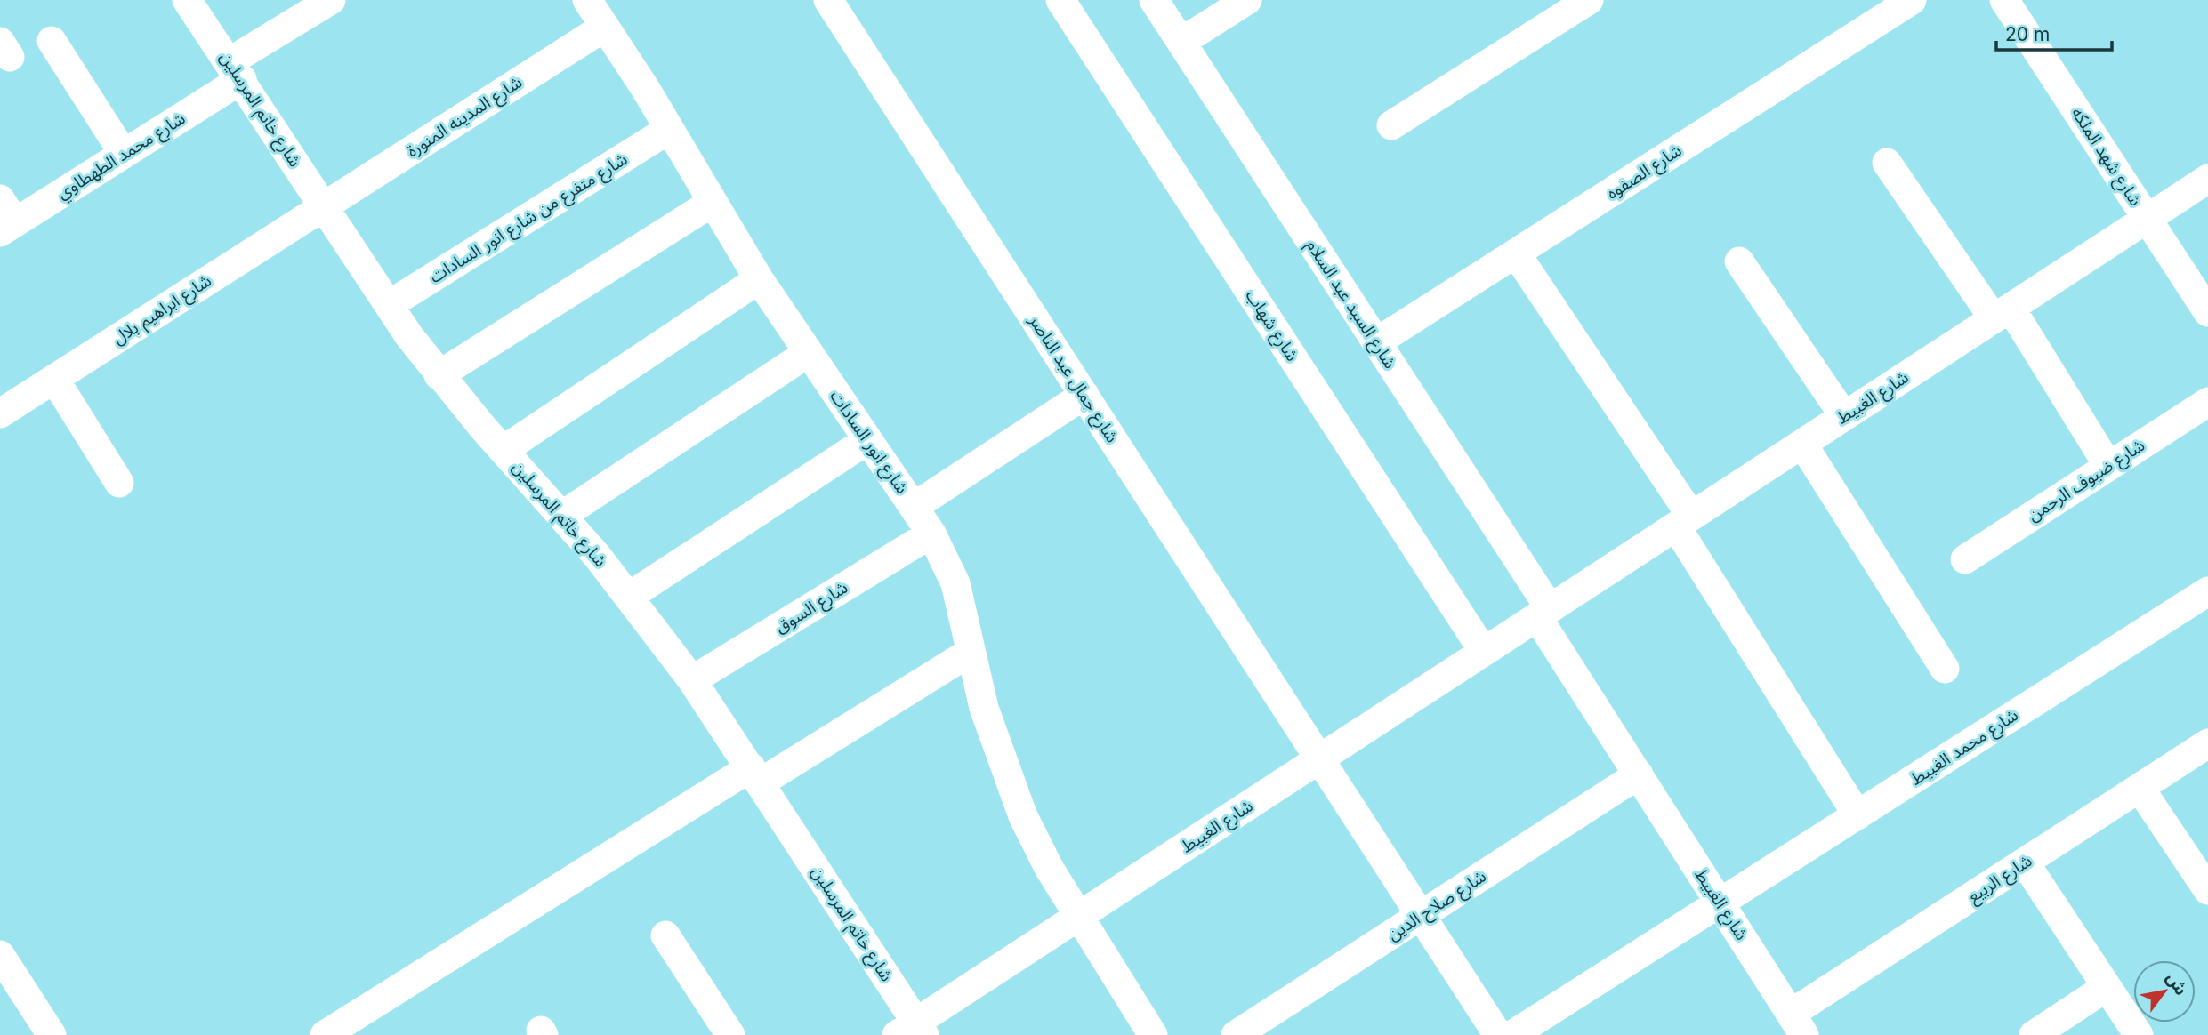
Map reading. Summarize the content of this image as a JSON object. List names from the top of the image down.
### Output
{
  "streets": {
    "street": [
      "شارع خاتم المرسلين",
      "شارع المدينه المنورة",
      "شارع محمد الطهطاوي",
      "شارع شهد الملكه",
      "شارع الصفوه",
      "شارع متفرع من شارع انور السادات",
      "شارع السيد عبد السلام",
      "شارع ابراهيم بلال",
      "شارع شهاب",
      "شارع جمال عبد الناصر",
      "شارع الغبيط",
      "شارع انور السادات",
      "شارع ضيوف الرحمن",
      "شارع السوق",
      "شارع محمد الغبيط",
      "شارع الربيع",
      "شارع صلاح الدين"
    ]
  },
  "crossings": [
    ["شارع خاتم المرسلين", "شارع المدينه المنورة"],
    ["شارع خاتم المرسلين", "شارع محمد الطهطاوي"],
    ["شارع خاتم المرسلين", "شارع متفرع من شارع انور السادات"],
    ["شارع خاتم المرسلين", "شارع ابراهيم بلال"],
    ["شارع خاتم المرسلين", "شارع الغبيط"],
    ["شارع خاتم المرسلين", "شارع السوق"],
    ["شارع المدينه المنورة", "شارع ابراهيم بلال"],
    ["شارع المدينه المنورة", "شارع انور السادات"],
    ["شارع شهد الملكه", "شارع الغبيط"],
    ["شارع الصفوه", "شارع السيد عبد السلام"],
    ["شارع متفرع من شارع انور السادات", "شارع انور السادات"],
    ["شارع السيد عبد السلام", "شارع الغبيط"],
    ["شارع شهاب", "شارع الغبيط"],
    ["شارع جمال عبد الناصر", "شارع الغبيط"],
    ["شارع جمال عبد الناصر", "شارع صلاح الدين"],
    ["شارع الغبيط", "شارع انور السادات"],
    ["شارع الغبيط", "شارع محمد الغبيط"],
    ["شارع الغبيط", "شارع الربيع"],
    ["شارع الغبيط", "شارع صلاح الدين"],
    ["شارع انور السادات", "شارع السوق"]
  ],
  "scale_bar": "20 m",
  "north": "top right"
}
